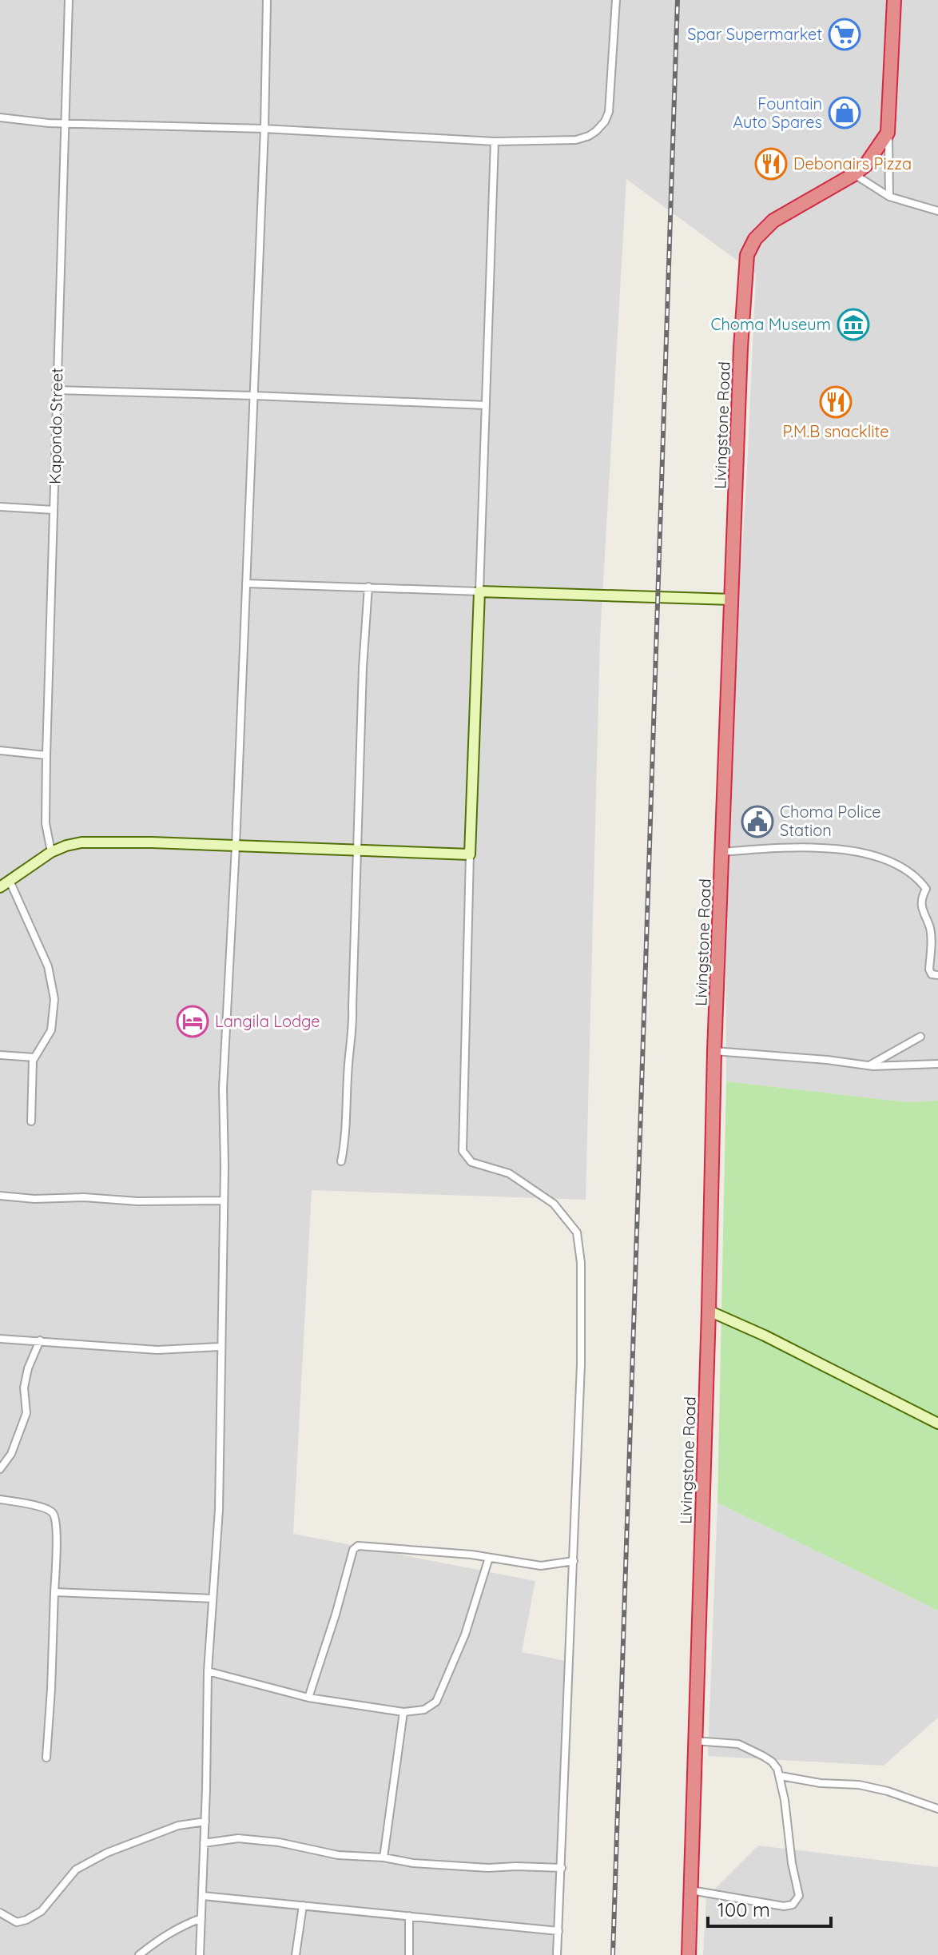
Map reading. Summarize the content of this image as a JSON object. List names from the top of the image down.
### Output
{
  "streets": {
    "highway": ["Livingstone Road"],
    "street": ["Kapondo Street"]
  },
  "places": {
    "supermarket": ["Spar Supermarket"],
    "shop": ["Fountain Auto Spares"],
    "restaurant": ["Debonairs Pizza", "P.M.B snacklite"],
    "museum": ["Choma Museum"],
    "public building": ["Choma Police Station"],
    "hotel": ["Langila Lodge"]
  },
  "scale_bar": "100 m"
}
